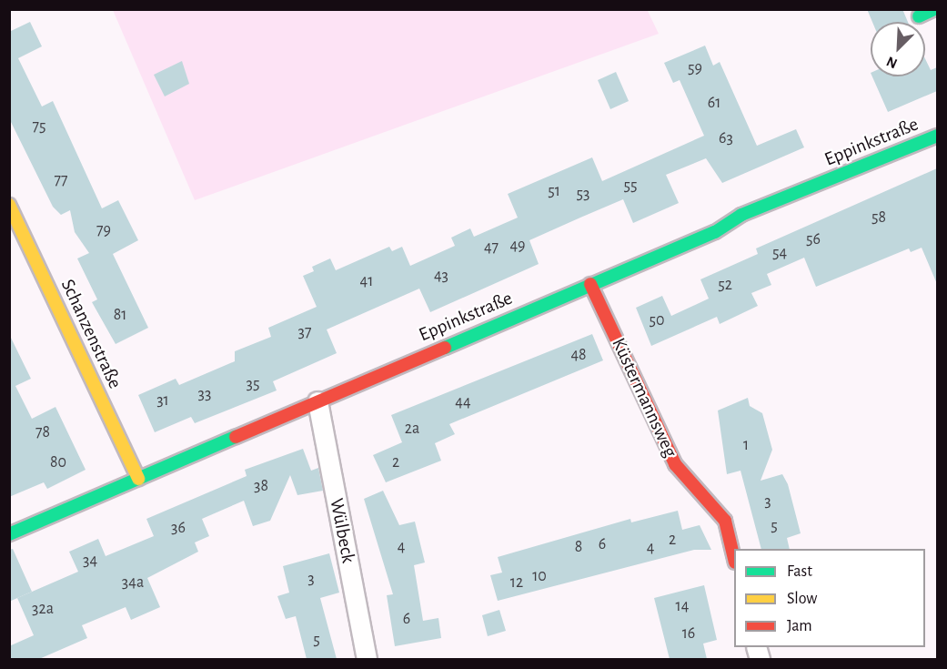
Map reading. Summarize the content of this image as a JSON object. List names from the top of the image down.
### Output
{
  "streets": {
    "street": [
      "Eppinkstraße",
      "Schanzenstraße",
      "Küstermannsweg",
      "Wülbeck"
    ]
  },
  "crossings": [
    ["Eppinkstraße", "Schanzenstraße"],
    ["Eppinkstraße", "Küstermannsweg"],
    ["Eppinkstraße", "Wülbeck"]
  ],
  "house_numbers": [
    "59",
    "61",
    "75",
    "63",
    "77",
    "55",
    "51",
    "53",
    "58",
    "79",
    "56",
    "49",
    "47",
    "54",
    "43",
    "41",
    "52",
    "81",
    "50",
    "37",
    "48",
    "35",
    "33",
    "31",
    "44",
    "2a",
    "78",
    "1",
    "80",
    "2",
    "38",
    "3",
    "5",
    "36",
    "2",
    "6",
    "4",
    "8",
    "4",
    "34",
    "10",
    "3",
    "34a",
    "12",
    "14",
    "32a",
    "6",
    "16",
    "5"
  ],
  "legend": ["Fast", "Slow", "Jam"],
  "north": "bottom left"
}
